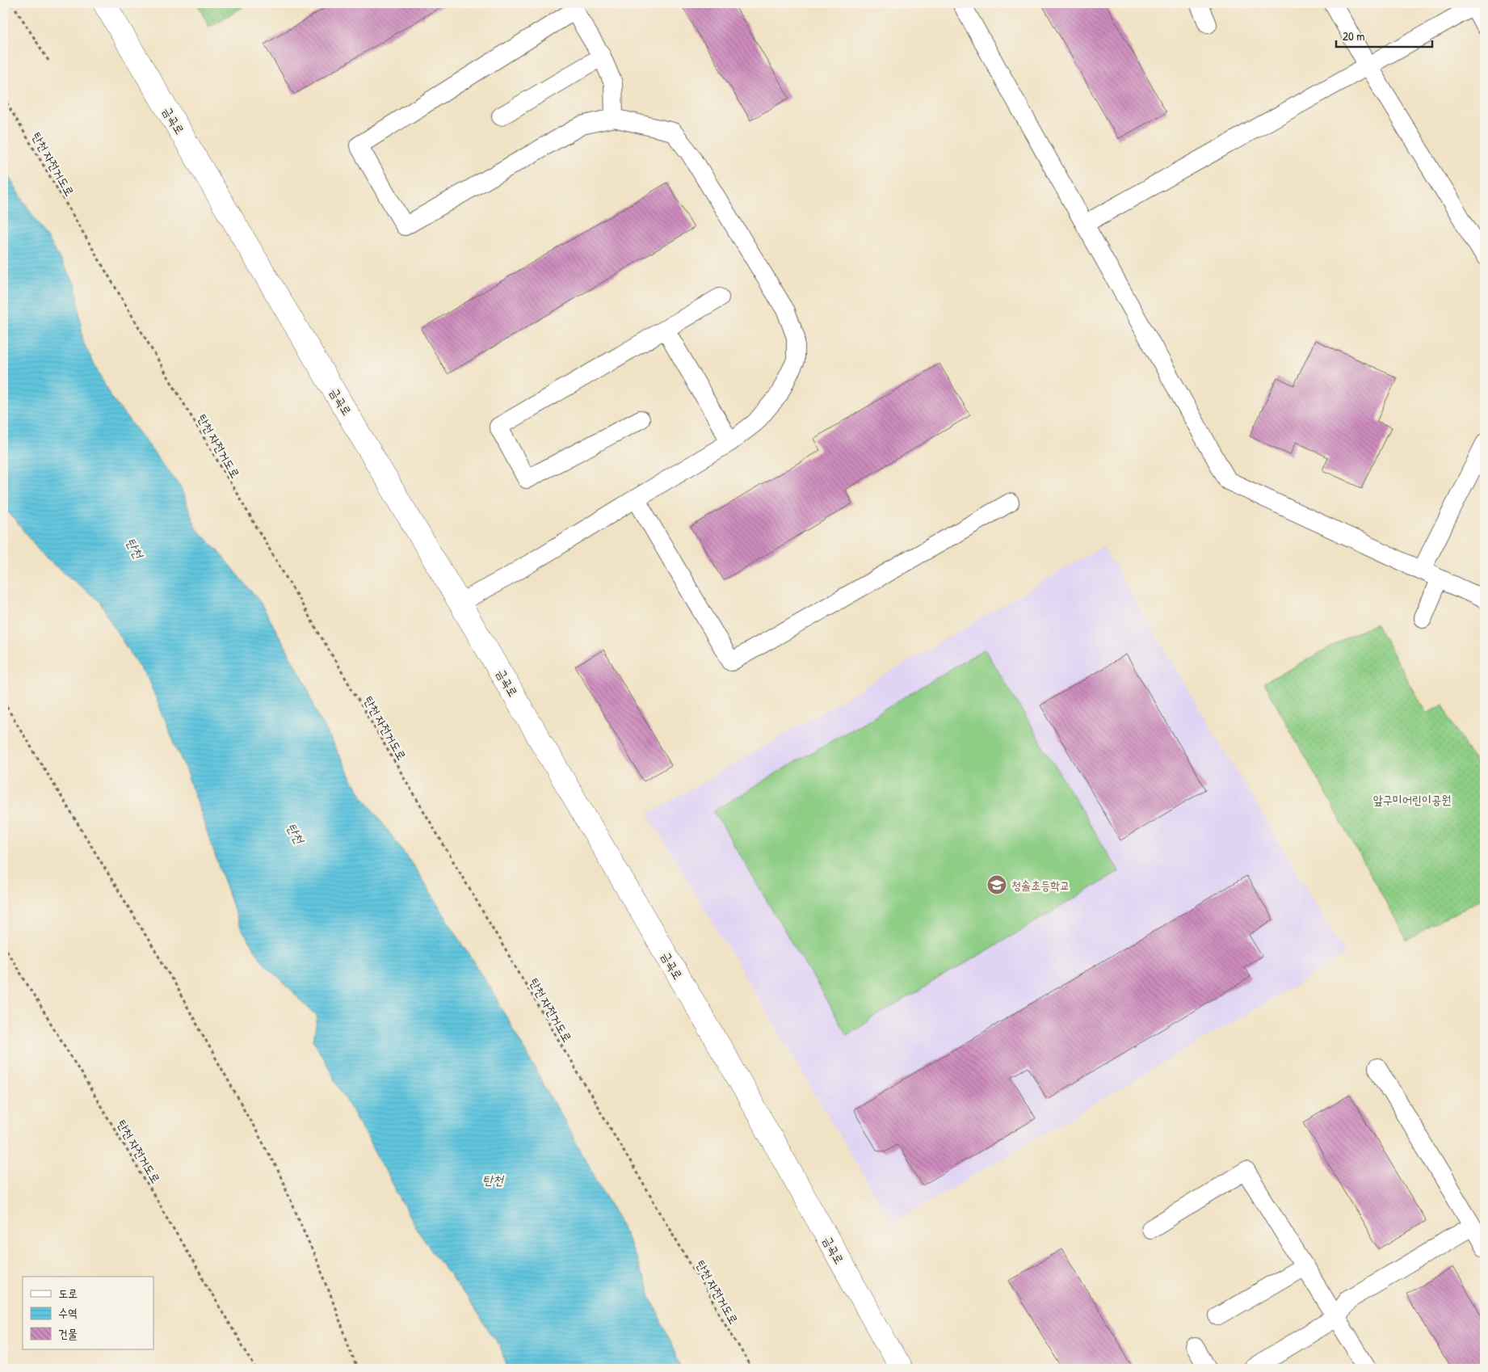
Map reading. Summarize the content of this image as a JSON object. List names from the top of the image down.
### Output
{
  "streets": {
    "main road": ["금곡로"],
    "path": ["탄천 자전거도로"]
  },
  "water": ["탄천"],
  "parks": ["앞구미어린이공원"],
  "places": {
    "school or university": ["청솔초등학교"]
  },
  "legend": ["도로", "수역", "건물"],
  "scale_bar": "20 m"
}
